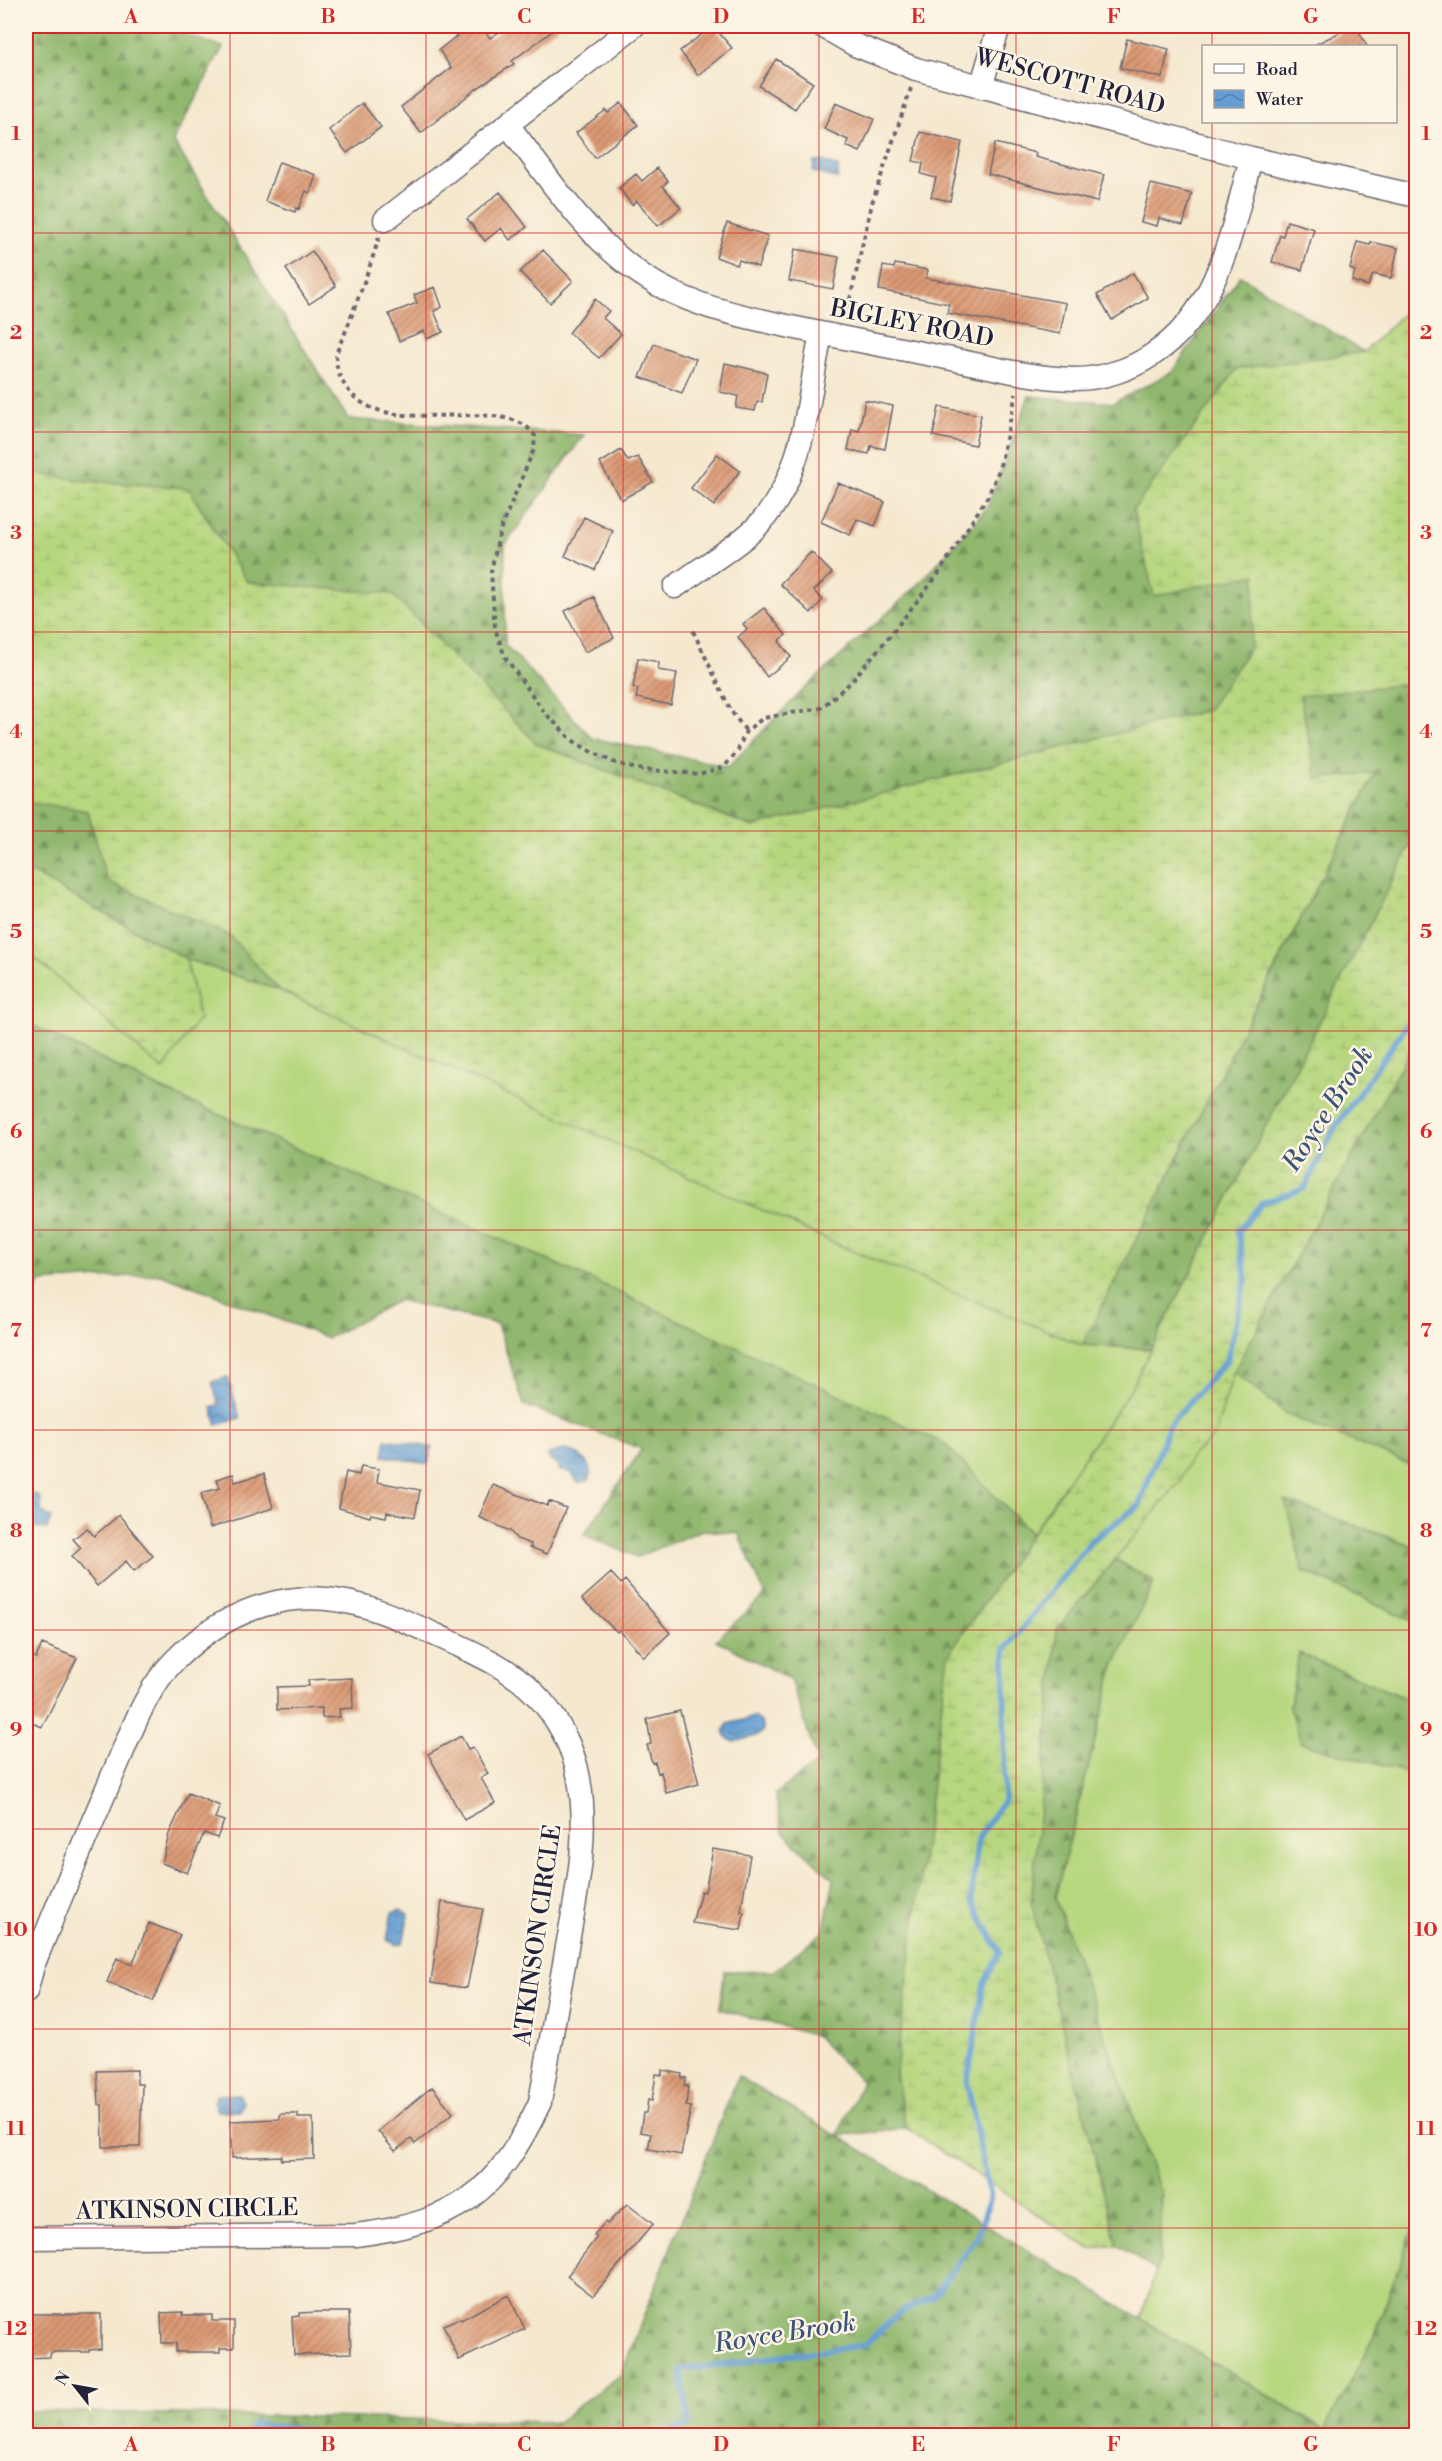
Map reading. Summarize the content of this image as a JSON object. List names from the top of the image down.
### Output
{
  "streets": {
    "street": ["WESCOTT ROAD", "BIGLEY ROAD", "ATKINSON CIRCLE"]
  },
  "crossings": [
    ["WESCOTT ROAD", "BIGLEY ROAD"]
  ],
  "water": ["Royce Brook"],
  "legend": ["Road", "Water"],
  "north": "top left",
  "grid": {
    "columns": [
      "A",
      "B",
      "C",
      "D",
      "E",
      "F",
      "G"
    ],
    "rows": [
      "1",
      "2",
      "3",
      "4",
      "5",
      "6",
      "7",
      "8",
      "9",
      "10",
      "11",
      "12"
    ]
  }
}
